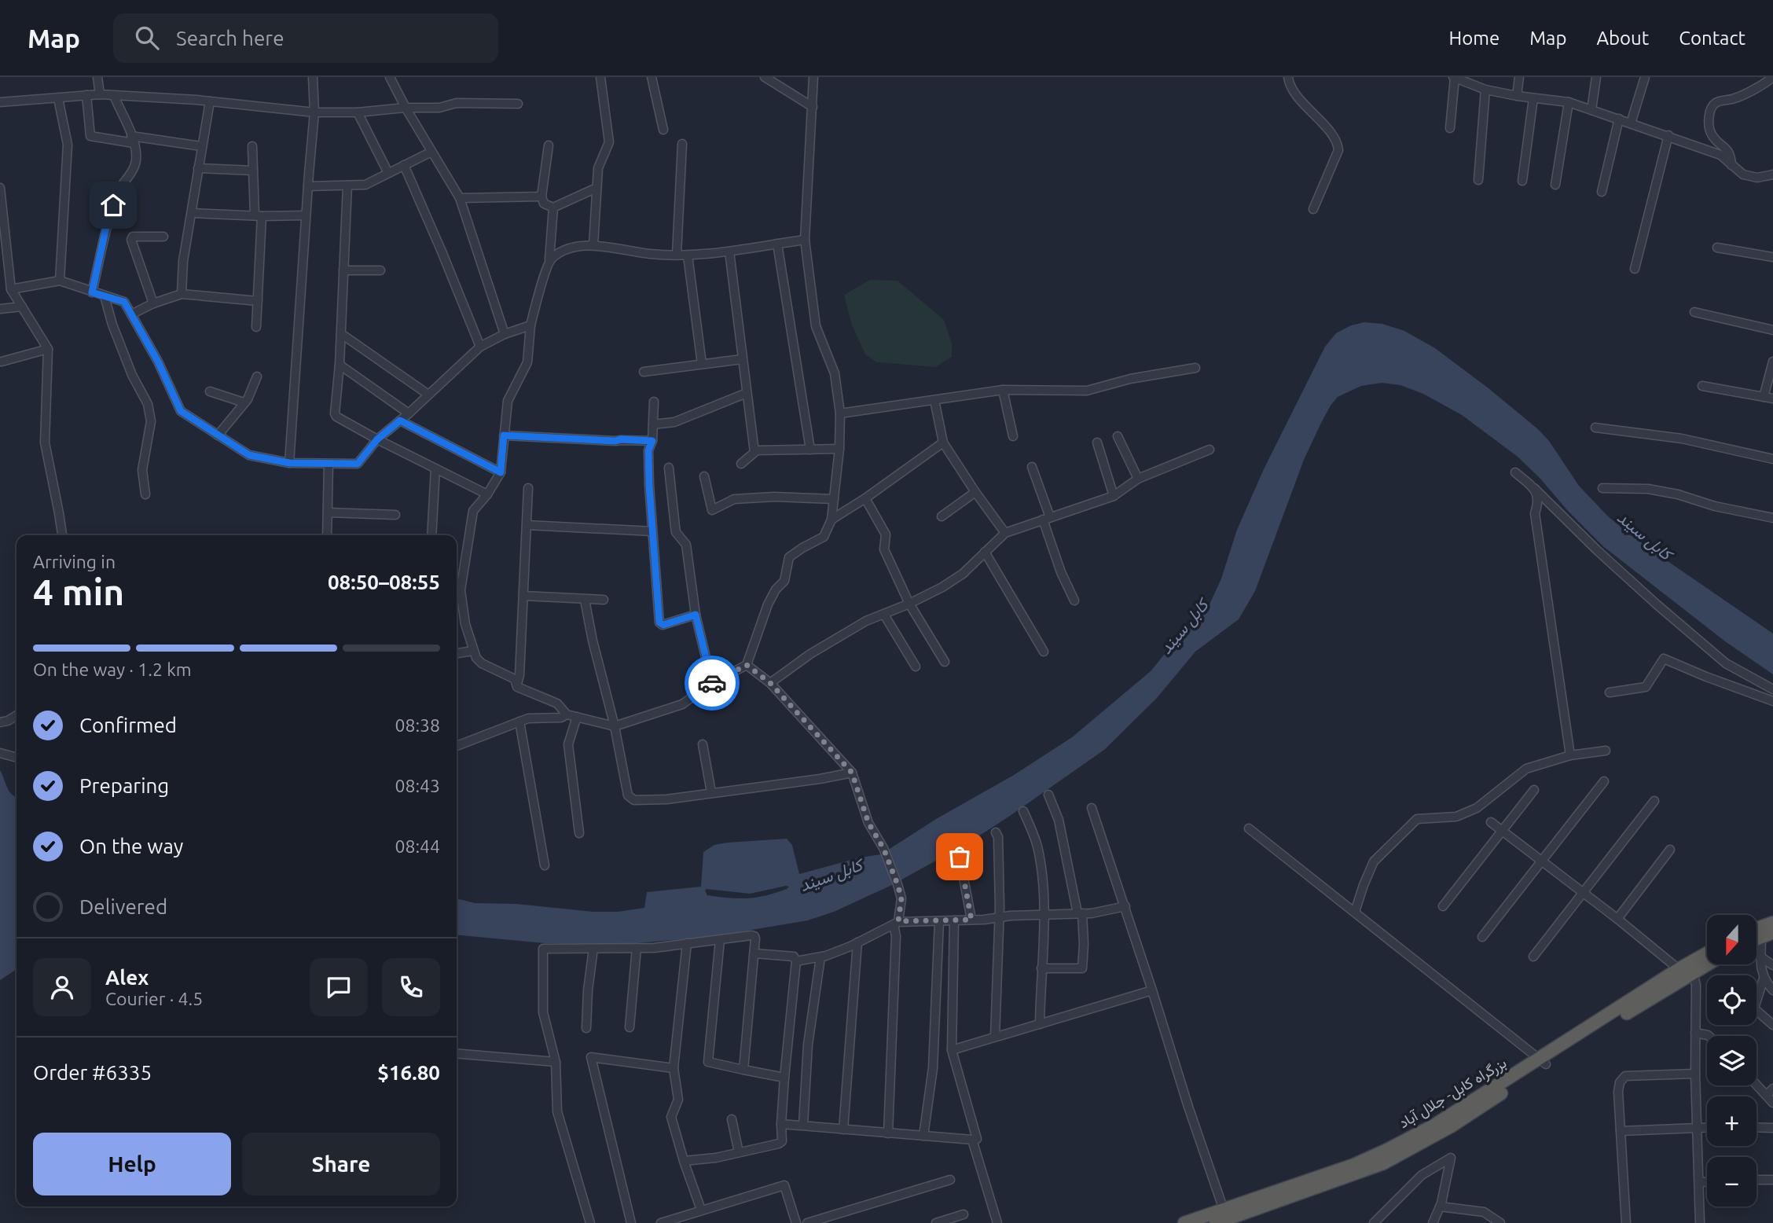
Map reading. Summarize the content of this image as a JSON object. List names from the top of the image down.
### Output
{
  "streets": {
    "highway": ["بزرگراه کابل- جلال آباد"]
  },
  "water": ["کابل سيند"],
  "north": "bottom",
  "page": {
    "header": "Map",
    "search": "Search here",
    "nav": [
      "Home",
      "Map",
      "About",
      "Contact"
    ],
    "heading": ["4 min", "Arriving in", "08:50–08:55"],
    "panel": [
      "Alex",
      "Courier · 4.5",
      "Order #6335",
      "$16.80"
    ],
    "bar": "On the way · 1.2 km",
    "list": [
      ["Confirmed", "08:38"],
      ["Preparing", "08:43"],
      ["On the way", "08:44"],
      "Delivered"
    ],
    "map_buttons": ["+", "−"],
    "buttons": ["Help", "Share"]
  }
}
